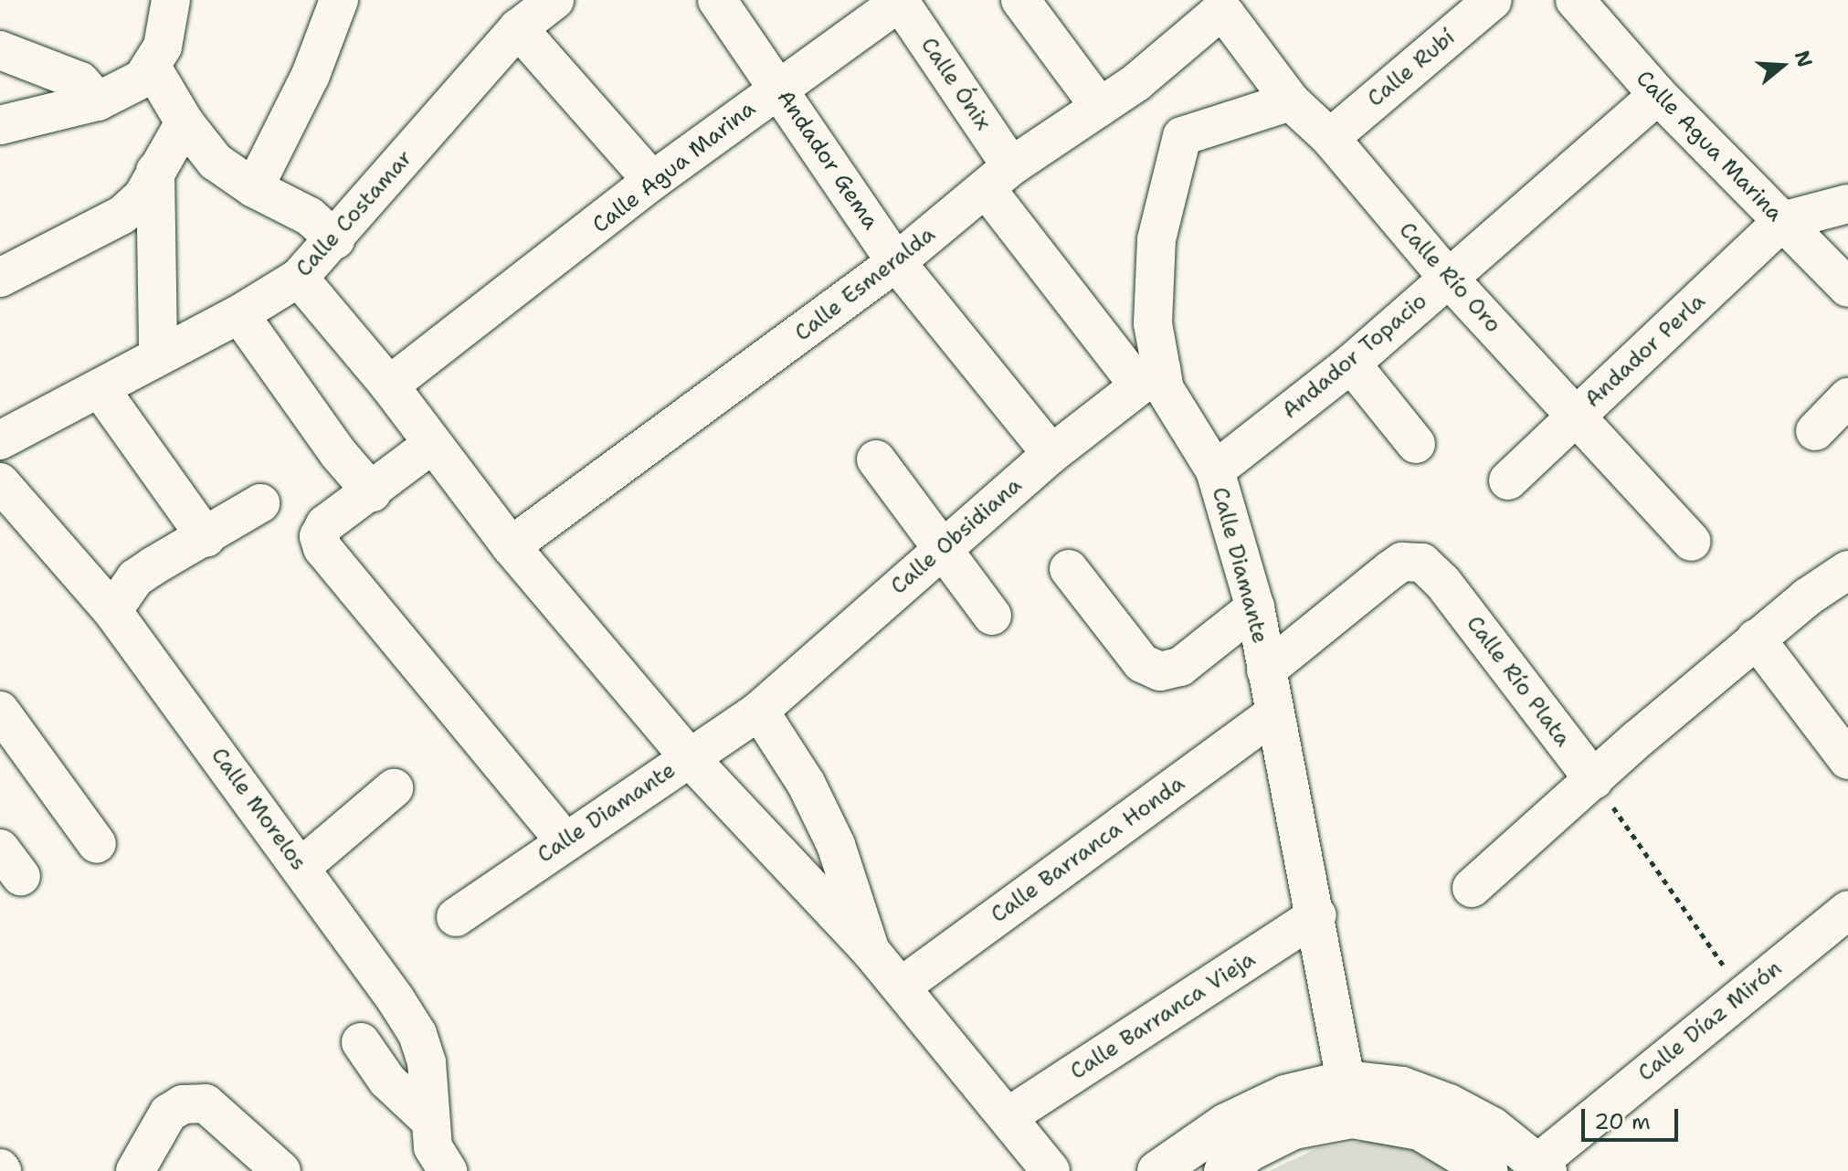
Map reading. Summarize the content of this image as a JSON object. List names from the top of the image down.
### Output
{
  "streets": {
    "street": [
      "Calle Rubí",
      "Calle Ónix",
      "Calle Agua Marina",
      "Andador Gema",
      "Calle Costamar",
      "Calle Río Oro",
      "Calle Esmeralda",
      "Andador Perla",
      "Andador Topacio",
      "Calle Obsidiana",
      "Calle Diamante",
      "Calle Río Plata",
      "Calle Morelos",
      "Calle Barranca Honda",
      "Calle Barranca Vieja",
      "Calle Díaz Mirón"
    ]
  },
  "crossings": [
    ["Calle Rubí", "Calle Río Oro"],
    ["Calle Ónix", "Calle Agua Marina"],
    ["Calle Ónix", "Calle Esmeralda"],
    ["Calle Ónix", "Calle Diamante"],
    ["Calle Agua Marina", "Andador Gema"],
    ["Calle Agua Marina", "Andador Perla"],
    ["Calle Agua Marina", "Andador Topacio"],
    ["Andador Gema", "Calle Esmeralda"],
    ["Andador Gema", "Calle Obsidiana"],
    ["Calle Río Oro", "Calle Esmeralda"],
    ["Calle Río Oro", "Andador Perla"],
    ["Calle Río Oro", "Andador Topacio"],
    ["Calle Río Oro", "Calle Diamante"],
    ["Calle Esmeralda", "Calle Diamante"],
    ["Andador Topacio", "Calle Diamante"],
    ["Calle Obsidiana", "Calle Diamante"],
    ["Calle Diamante", "Calle Río Plata"],
    ["Calle Diamante", "Calle Barranca Honda"],
    ["Calle Diamante", "Calle Barranca Vieja"]
  ],
  "scale_bar": "20 m",
  "north": "right"
}
